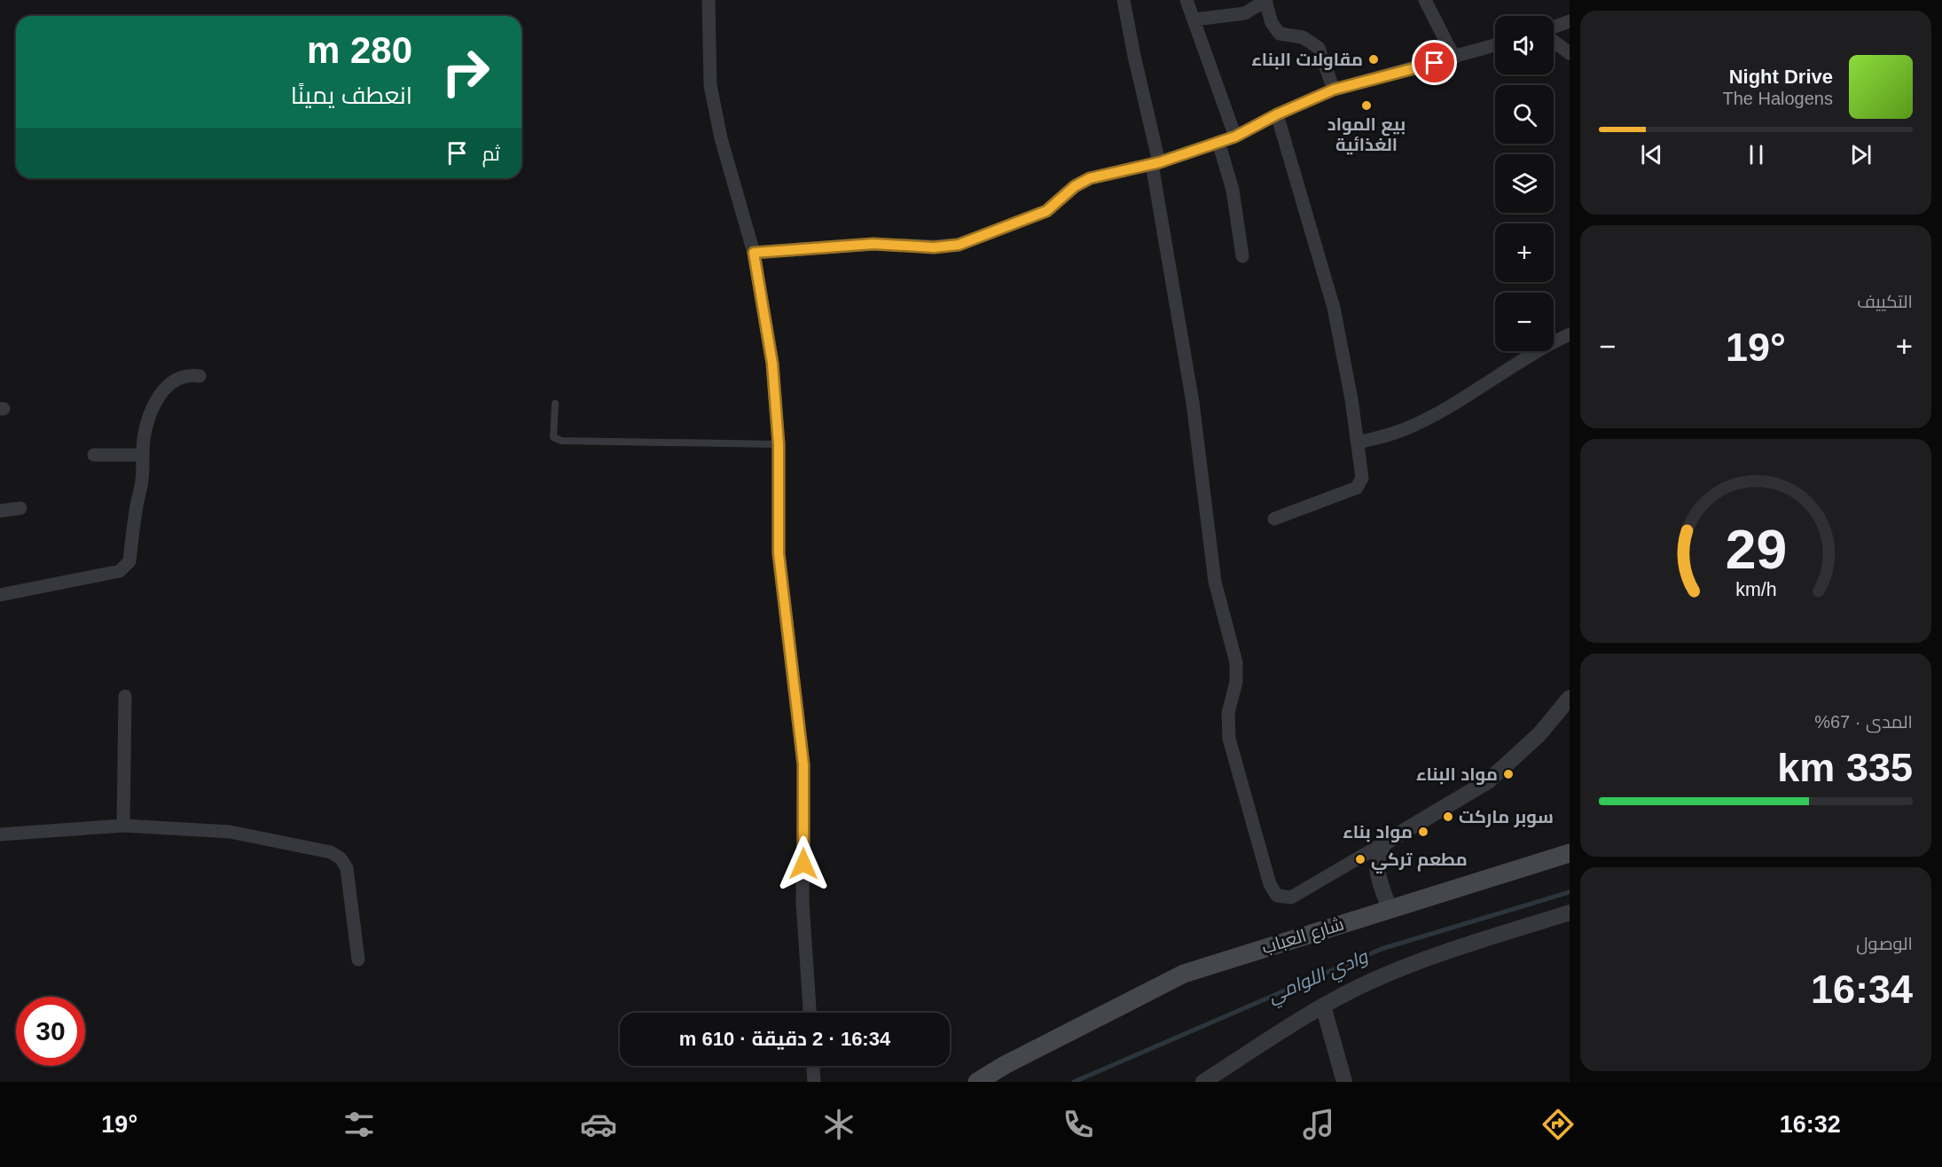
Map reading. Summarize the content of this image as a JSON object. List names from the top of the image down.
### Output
{
  "streets": {
    "main road": ["شارع العباب"]
  },
  "water": ["وادي اللوامي"],
  "places": [
    "مقاولات البناء",
    "بيع المواد الغذائية",
    "مواد البناء",
    "سوبر ماركت",
    "مواد بناء",
    "مطعم تركي"
  ],
  "page": {
    "map_buttons": ["+", "−"],
    "turn": ["280 m", "انعطف يمينًا"],
    "song": ["Night Drive", "The Halogens"],
    "then": "ثم",
    "tile": [
      "التكييف",
      ["المدى · 67%", "335 km"],
      ["الوصول", "16:34"]
    ],
    "heat": ["−", "19°", "+"],
    "limit": "30",
    "trip": "16:34 · 2 دقيقة · 610 m",
    "tabs": ["16:32", "19°"],
    "gauge": ["29", "km/h"]
  }
}
